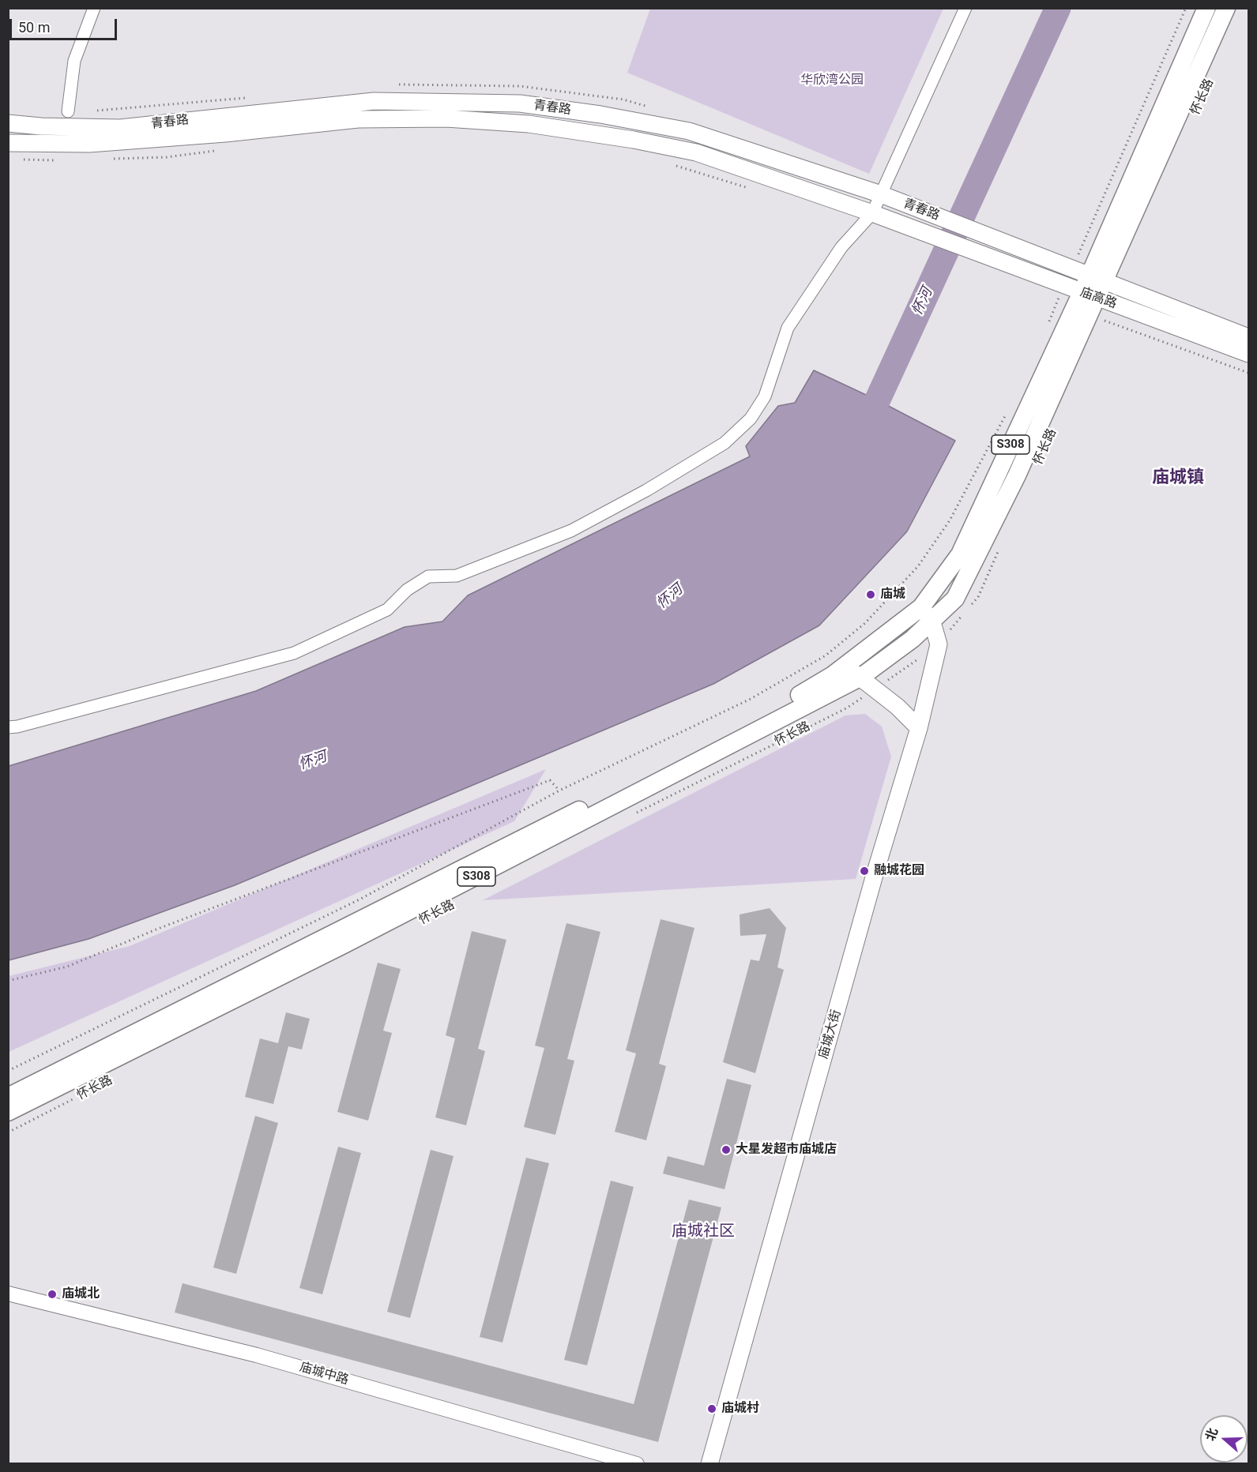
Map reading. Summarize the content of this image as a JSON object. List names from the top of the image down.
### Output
{
  "streets": {
    "main road": [
      "怀长路",
      "青春路",
      "庙高路",
      "S308",
      "庙城大街"
    ],
    "street": ["庙城中路"]
  },
  "crossings": [
    ["怀长路", "庙高路"],
    ["怀长路", "庙城大街"],
    ["青春路", "庙高路"]
  ],
  "districts": ["庙城镇", "庙城社区"],
  "water": ["怀河"],
  "parks": ["华欣湾公园"],
  "places": [
    "庙城",
    "融城花园",
    "大星发超市庙城店",
    "庙城北",
    "庙城村"
  ],
  "scale_bar": "50 m",
  "north": "left"
}
